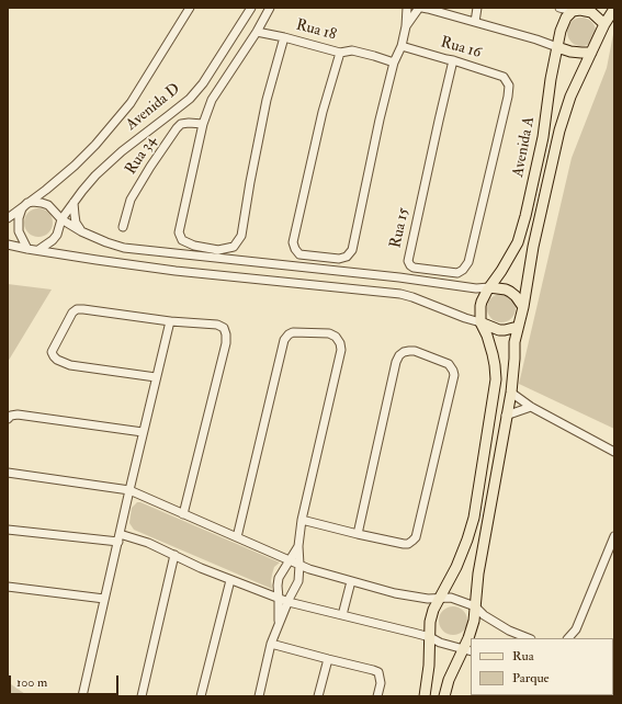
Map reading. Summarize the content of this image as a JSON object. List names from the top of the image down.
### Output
{
  "streets": {
    "main road": ["Avenida A"],
    "street": [
      "Rua 18",
      "Rua 16",
      "Avenida D",
      "Rua 34",
      "Rua 15"
    ]
  },
  "crossings": [
    ["Rua 16", "Rua 15"]
  ],
  "legend": ["Rua", "Parque"],
  "scale_bar": "100 m"
}
